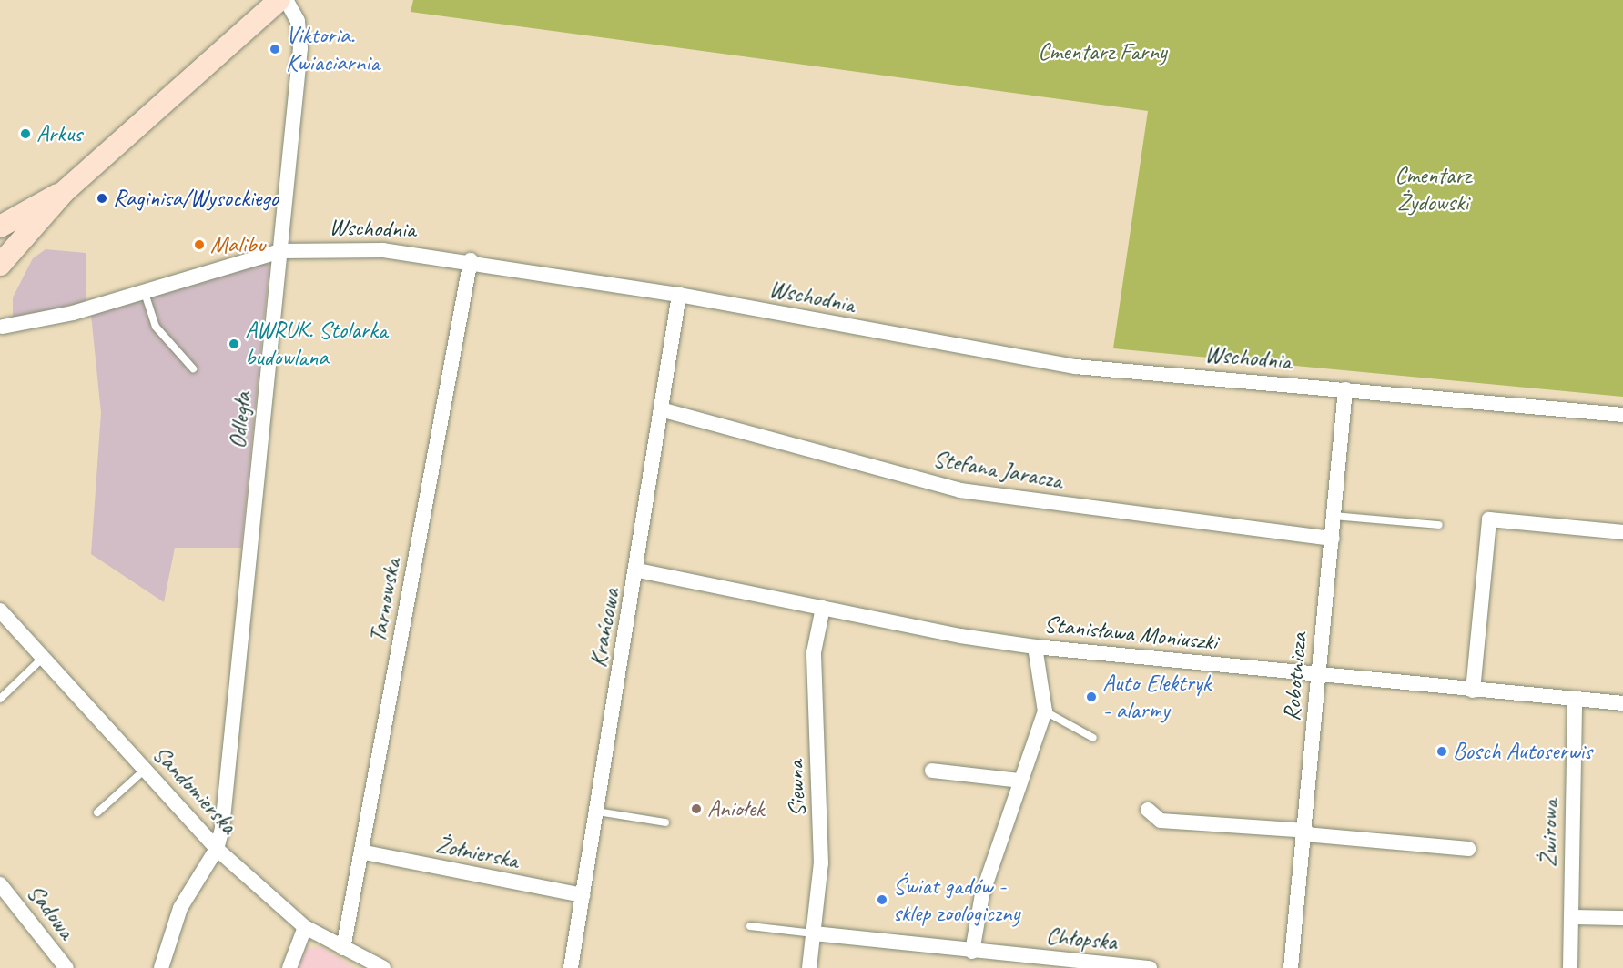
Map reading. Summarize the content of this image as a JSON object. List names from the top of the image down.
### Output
{
  "streets": {
    "street": [
      "Wschodnia",
      "Odległa",
      "Stefana Jaracza",
      "Tarnowska",
      "Krańcowa",
      "Stanisława Moniuszki",
      "Robotnicza",
      "Siewna",
      "Sandomierska",
      "Żwirowa",
      "Żołnierska",
      "Sadowa",
      "Chłopska"
    ]
  },
  "crossings": [
    ["Wschodnia", "Odległa"],
    ["Wschodnia", "Tarnowska"],
    ["Wschodnia", "Krańcowa"],
    ["Wschodnia", "Robotnicza"],
    ["Odległa", "Sandomierska"],
    ["Stefana Jaracza", "Krańcowa"],
    ["Stefana Jaracza", "Robotnicza"],
    ["Tarnowska", "Sandomierska"],
    ["Tarnowska", "Żołnierska"],
    ["Krańcowa", "Stanisława Moniuszki"],
    ["Krańcowa", "Żołnierska"],
    ["Stanisława Moniuszki", "Robotnicza"],
    ["Stanisława Moniuszki", "Siewna"],
    ["Stanisława Moniuszki", "Żwirowa"],
    ["Siewna", "Chłopska"]
  ],
  "parks": ["Cmentarz Farny", "Cmentarz Żydowski"],
  "places": [
    "Viktoria. Kwiaciarnia",
    "Arkus",
    "Raginisa/Wysockiego",
    "Malibu",
    "AWRUK. Stolarka budowlana",
    "Auto Elektryk - alarmy",
    "Bosch Autoserwis",
    "Aniołek",
    "Świat gadów - sklep zoologiczny"
  ]
}
